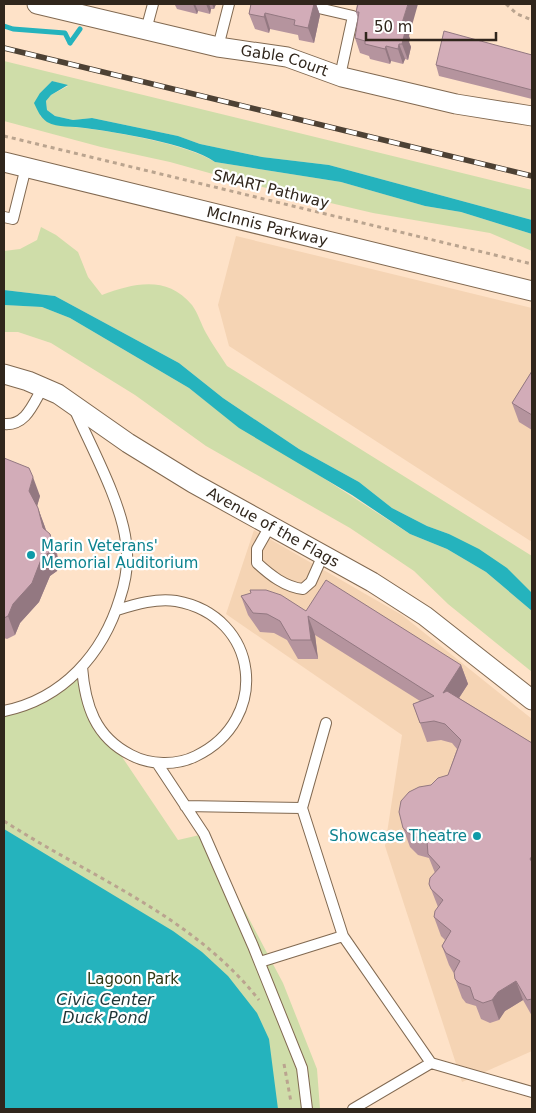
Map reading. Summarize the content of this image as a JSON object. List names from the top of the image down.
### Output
{
  "streets": {
    "street": ["Gable Court", "McInnis Parkway", "Avenue of the Flags"],
    "path": ["SMART Pathway"]
  },
  "water": ["Civic Center Duck Pond"],
  "parks": ["Lagoon Park"],
  "places": ["Marin Veterans' Memorial Auditorium", "Showcase Theatre"],
  "scale_bar": "50 m"
}
